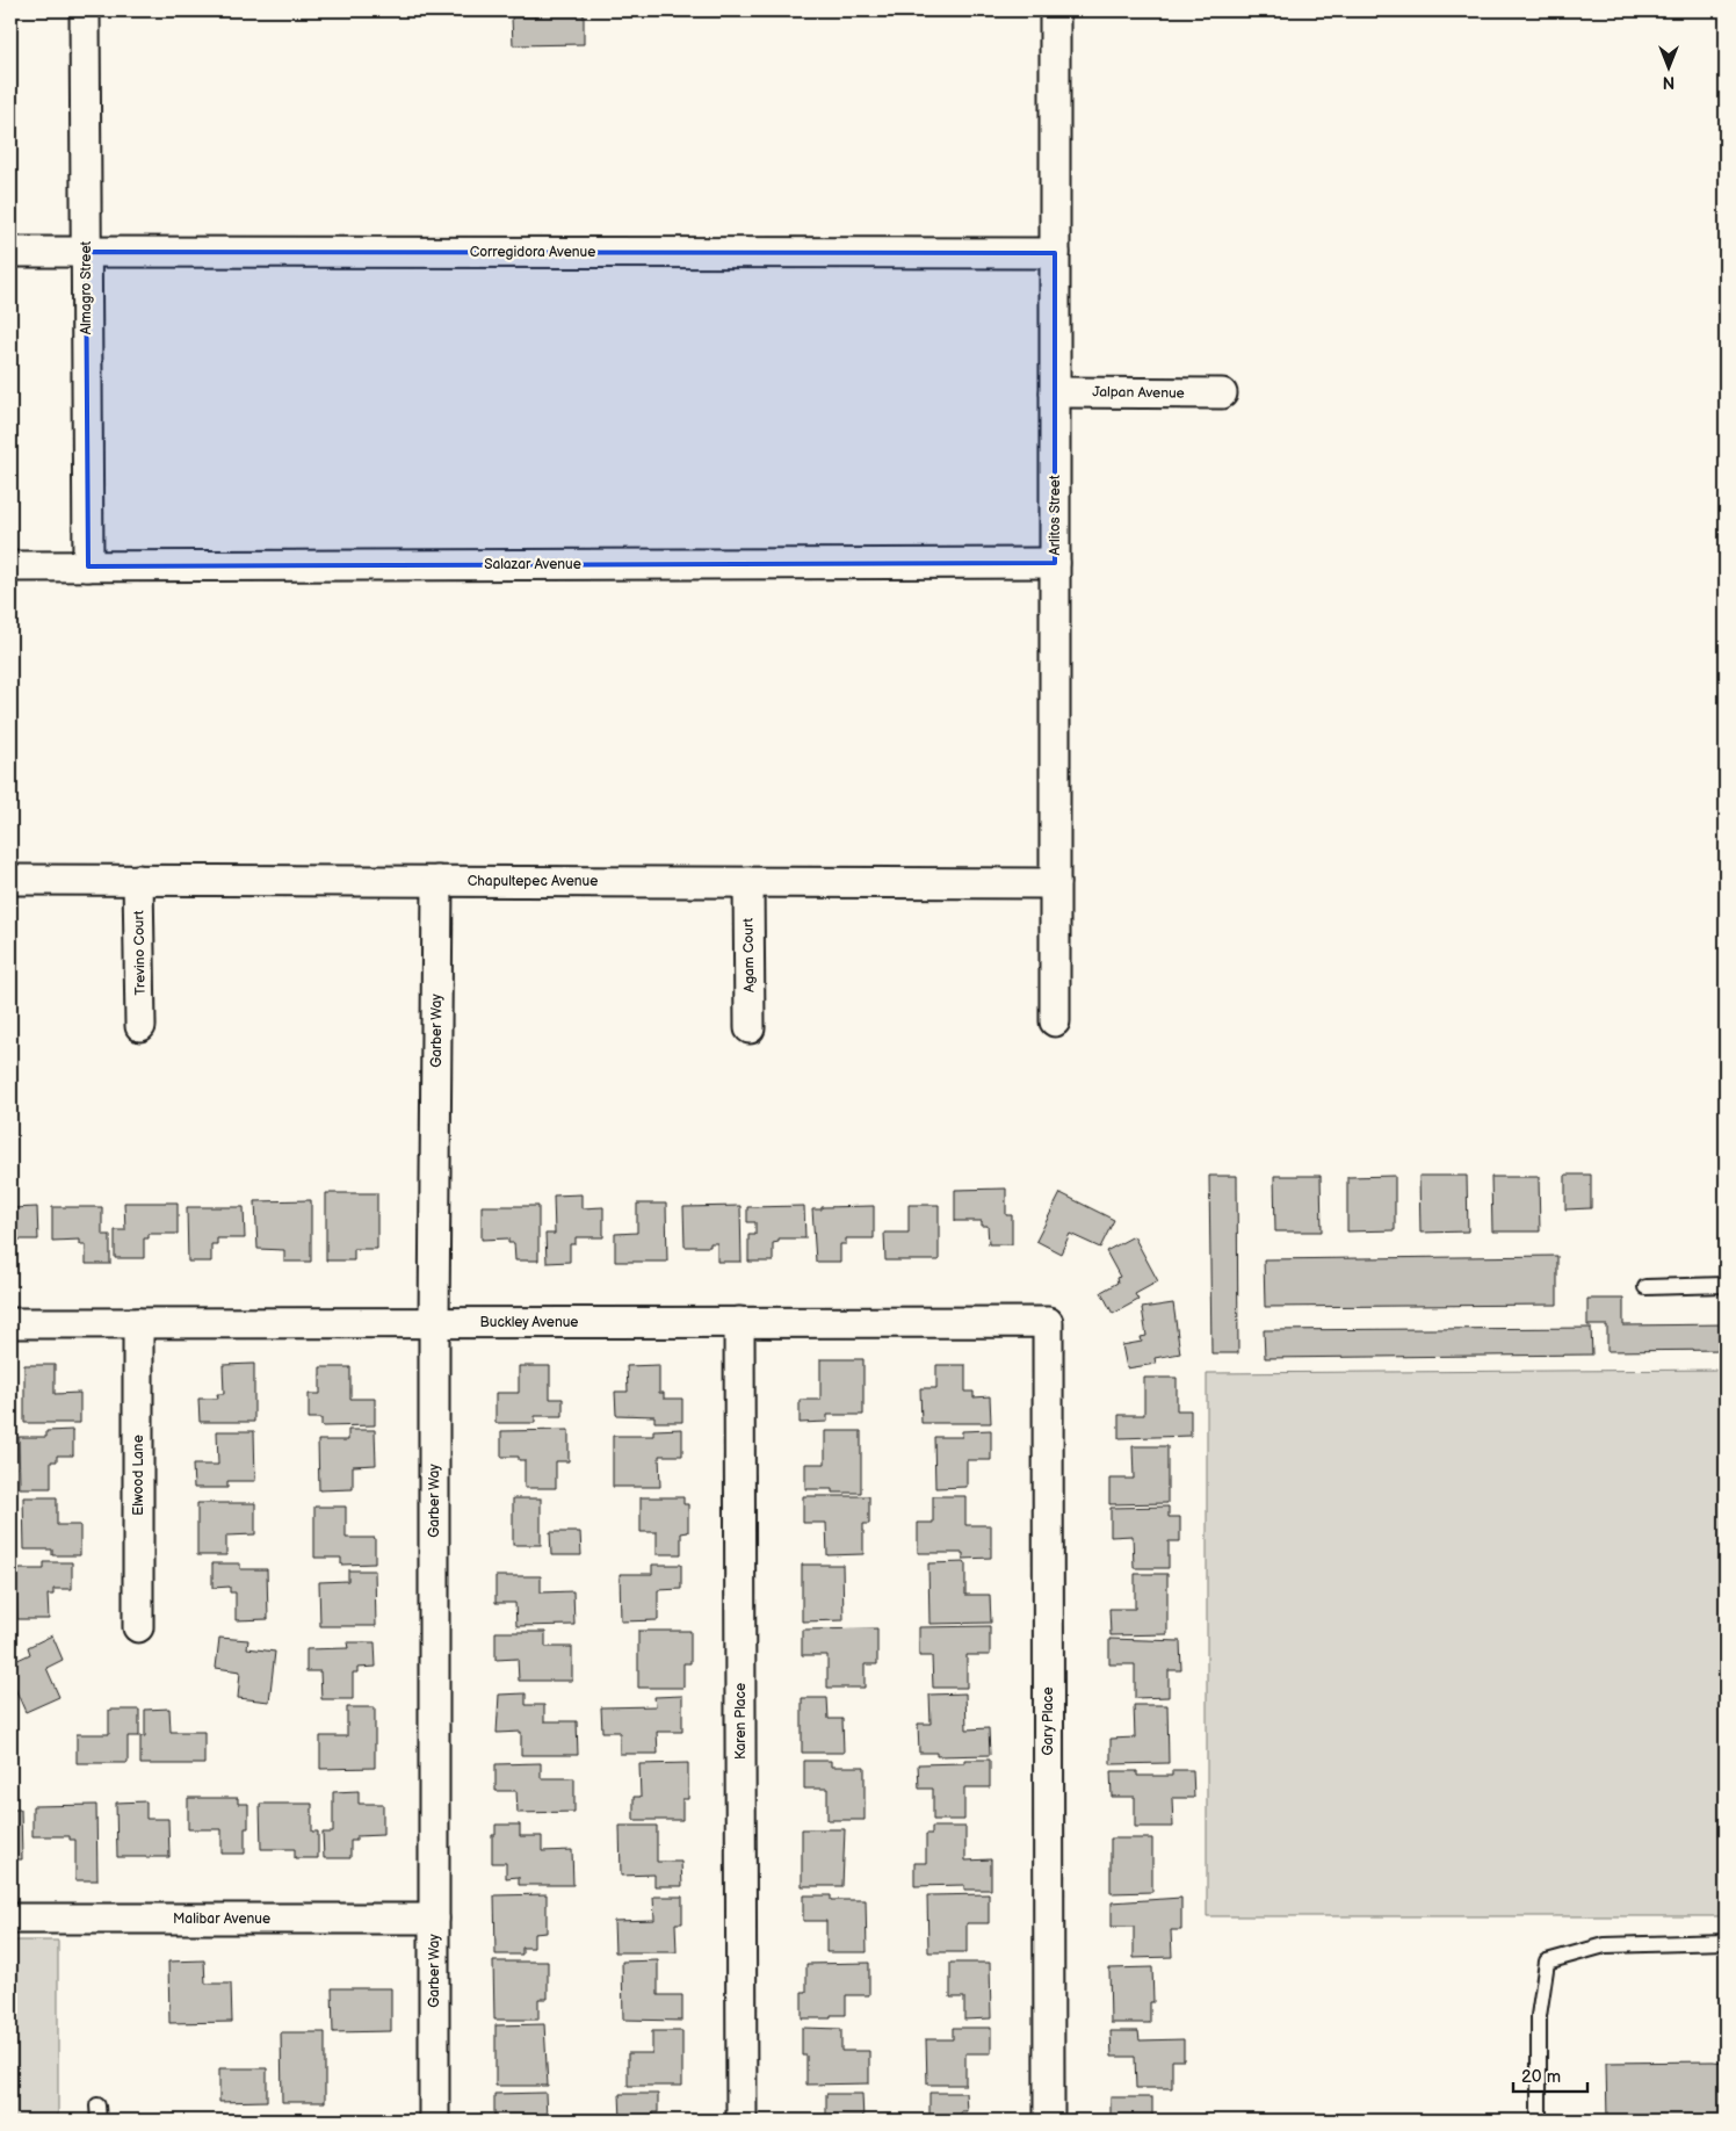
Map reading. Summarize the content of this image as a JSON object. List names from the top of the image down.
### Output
{
  "streets": {
    "street": [
      "Corregidora Avenue",
      "Almagro Street",
      "Jalpan Avenue",
      "Arlitos Street",
      "Salazar Avenue",
      "Chapultepec Avenue",
      "Trevino Court",
      "Agam Court",
      "Garber Way",
      "Buckley Avenue",
      "Elwood Lane",
      "Karen Place",
      "Gary Place",
      "Malibar Avenue"
    ]
  },
  "crossings": [
    ["Corregidora Avenue", "Almagro Street"],
    ["Corregidora Avenue", "Arlitos Street"],
    ["Almagro Street", "Salazar Avenue"],
    ["Jalpan Avenue", "Arlitos Street"],
    ["Arlitos Street", "Salazar Avenue"],
    ["Arlitos Street", "Chapultepec Avenue"],
    ["Chapultepec Avenue", "Trevino Court"],
    ["Chapultepec Avenue", "Agam Court"],
    ["Chapultepec Avenue", "Garber Way"],
    ["Garber Way", "Buckley Avenue"],
    ["Garber Way", "Malibar Avenue"],
    ["Buckley Avenue", "Elwood Lane"],
    ["Buckley Avenue", "Karen Place"],
    ["Buckley Avenue", "Gary Place"]
  ],
  "scale_bar": "20 m",
  "north": "bottom"
}
